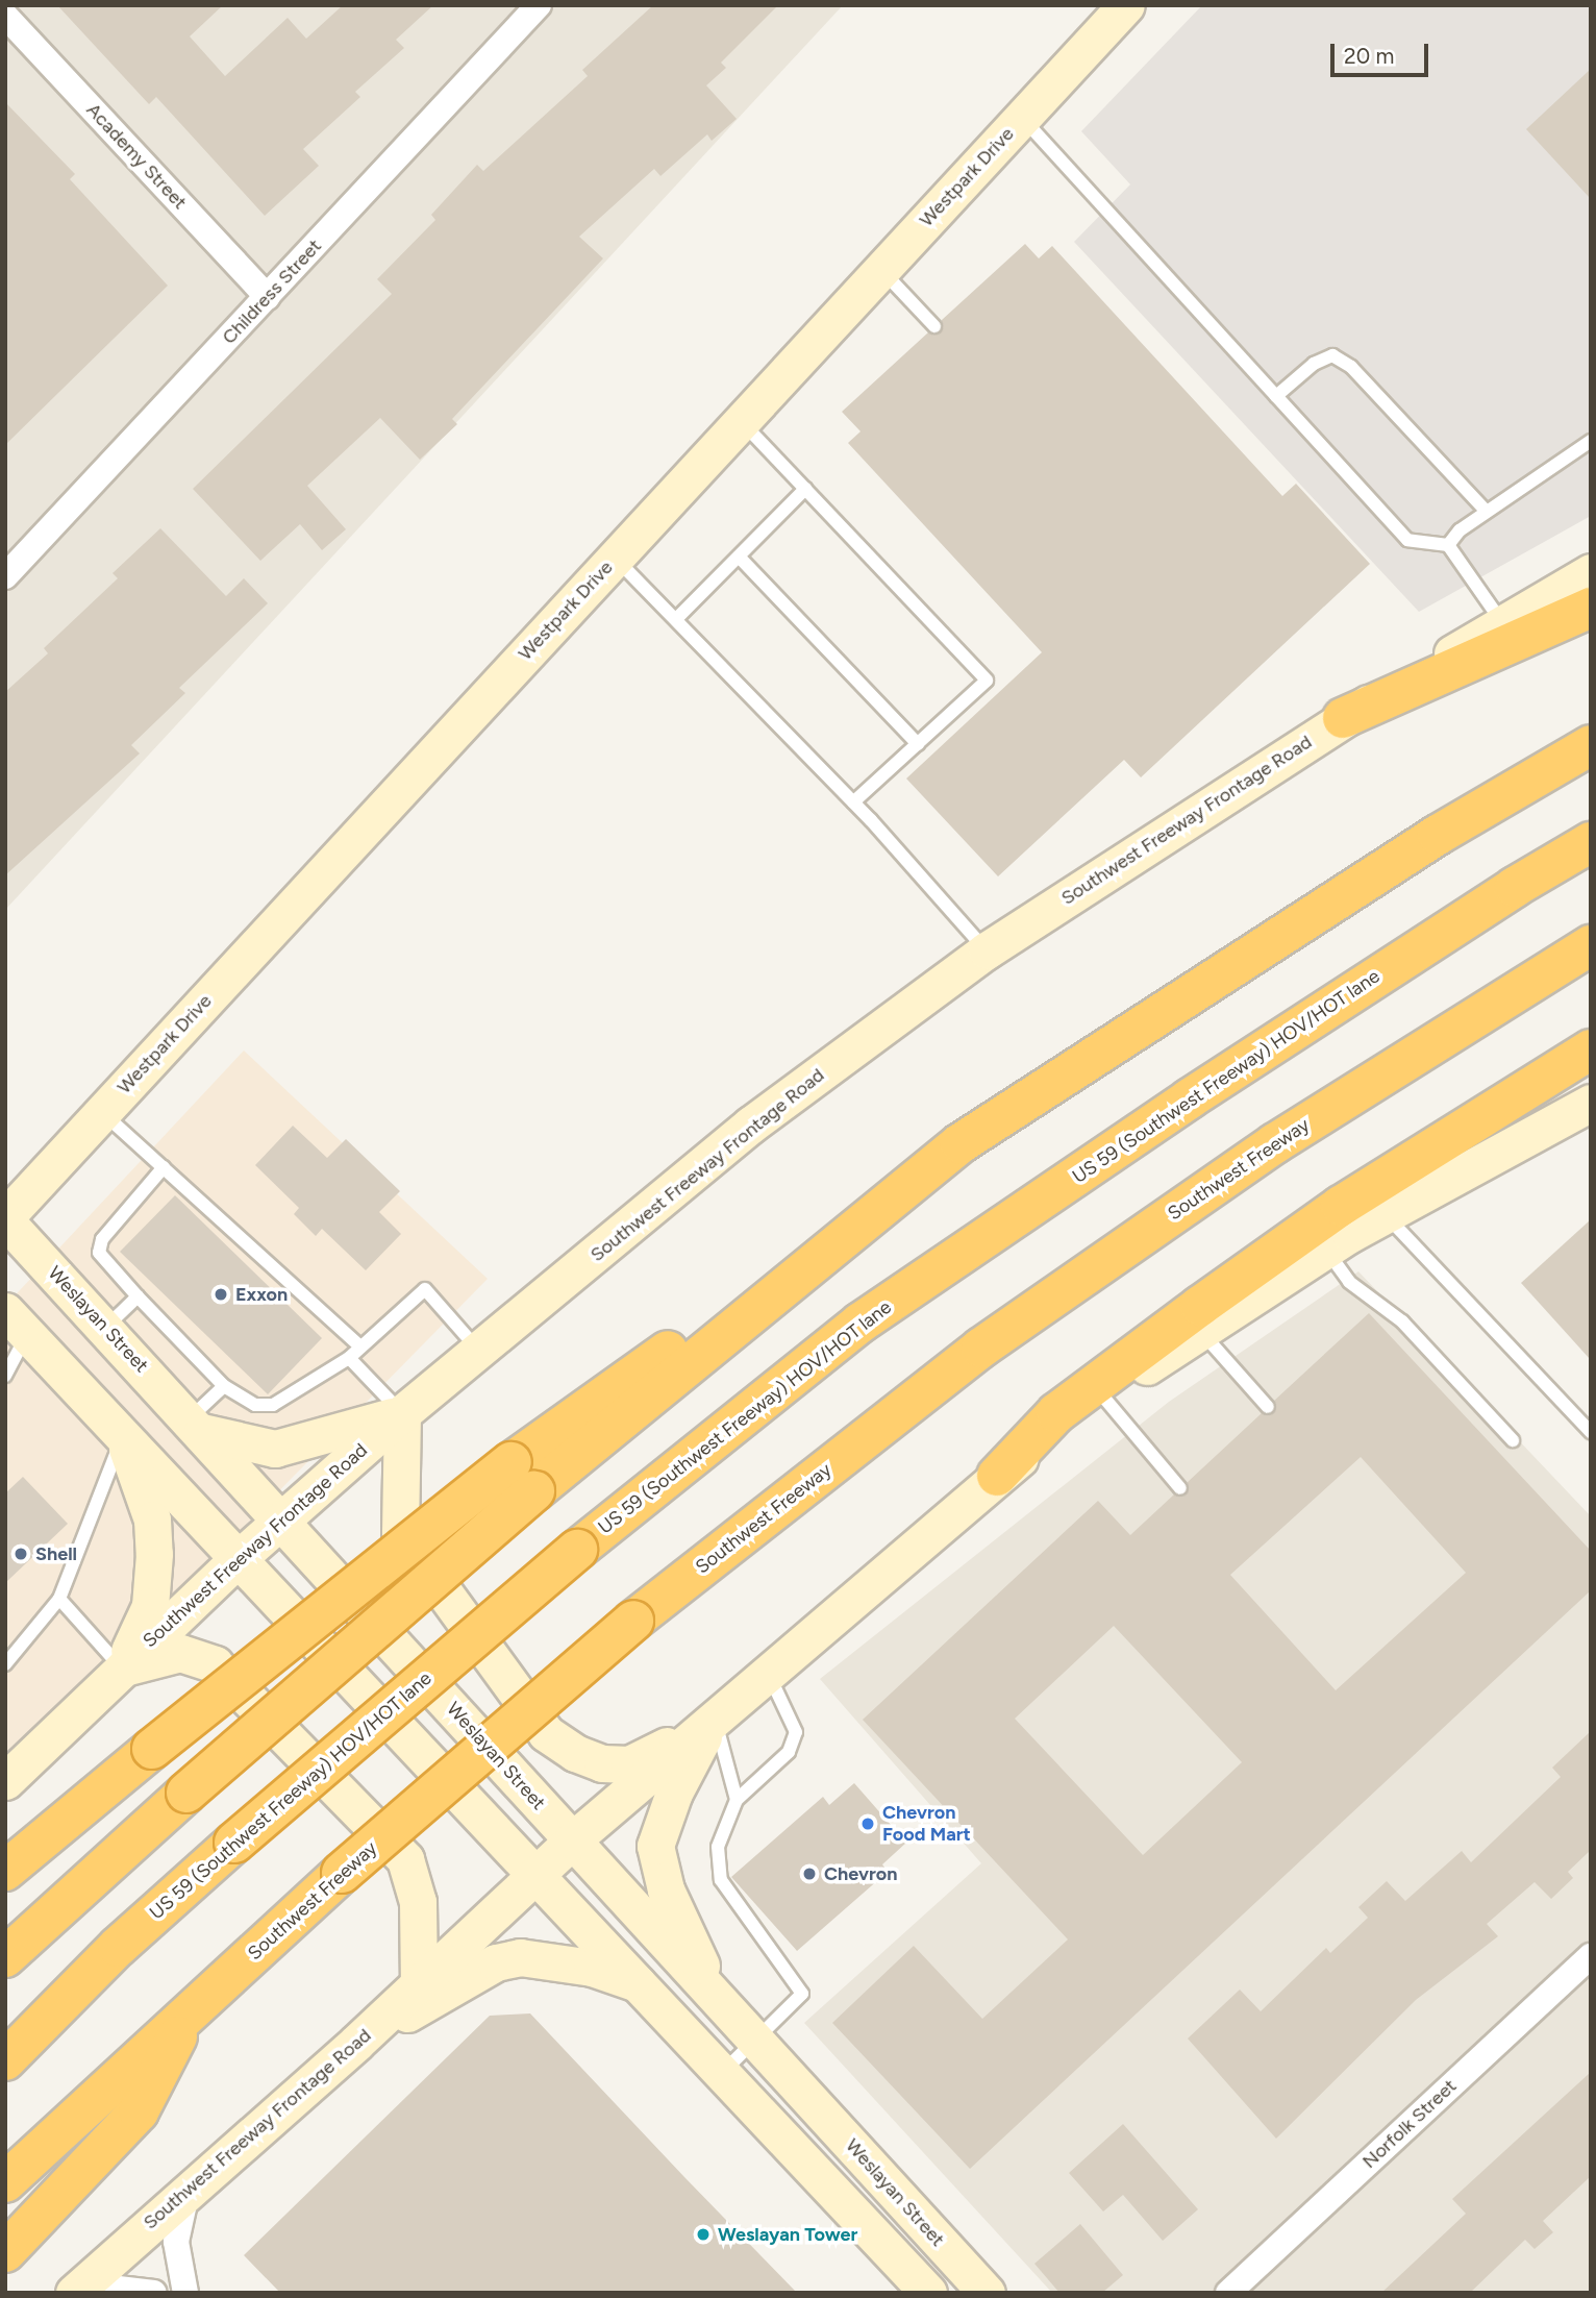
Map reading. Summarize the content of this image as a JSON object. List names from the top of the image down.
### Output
{
  "streets": {
    "highway": ["US 59 (Southwest Freeway) HOV/HOT lane", "Southwest Freeway"],
    "main road": ["Westpark Drive", "Southwest Freeway Frontage Road", "Weslayan Street"],
    "street": ["Academy Street", "Childress Street", "Norfolk Street"]
  },
  "crossings": [
    ["Academy Street", "Childress Street"],
    ["Westpark Drive", "Weslayan Street"],
    ["Southwest Freeway Frontage Road", "Weslayan Street"]
  ],
  "places": [
    "Exxon",
    "Shell",
    "Chevron Food Mart",
    "Chevron",
    "Weslayan Tower"
  ],
  "scale_bar": "20 m"
}
